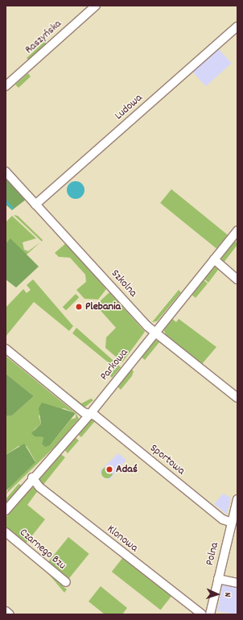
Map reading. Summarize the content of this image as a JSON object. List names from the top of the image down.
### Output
{
  "streets": {
    "street": [
      "Raszyńska",
      "Ludowa",
      "Szkolna",
      "Parkowa",
      "Sportowa",
      "Klonowa",
      "Czarnego Bzu",
      "Polna"
    ]
  },
  "crossings": [
    ["Ludowa", "Szkolna"],
    ["Szkolna", "Parkowa"],
    ["Parkowa", "Sportowa"],
    ["Parkowa", "Klonowa"],
    ["Sportowa", "Polna"]
  ],
  "places": ["Plebania", "Adaś"],
  "north": "right"
}
